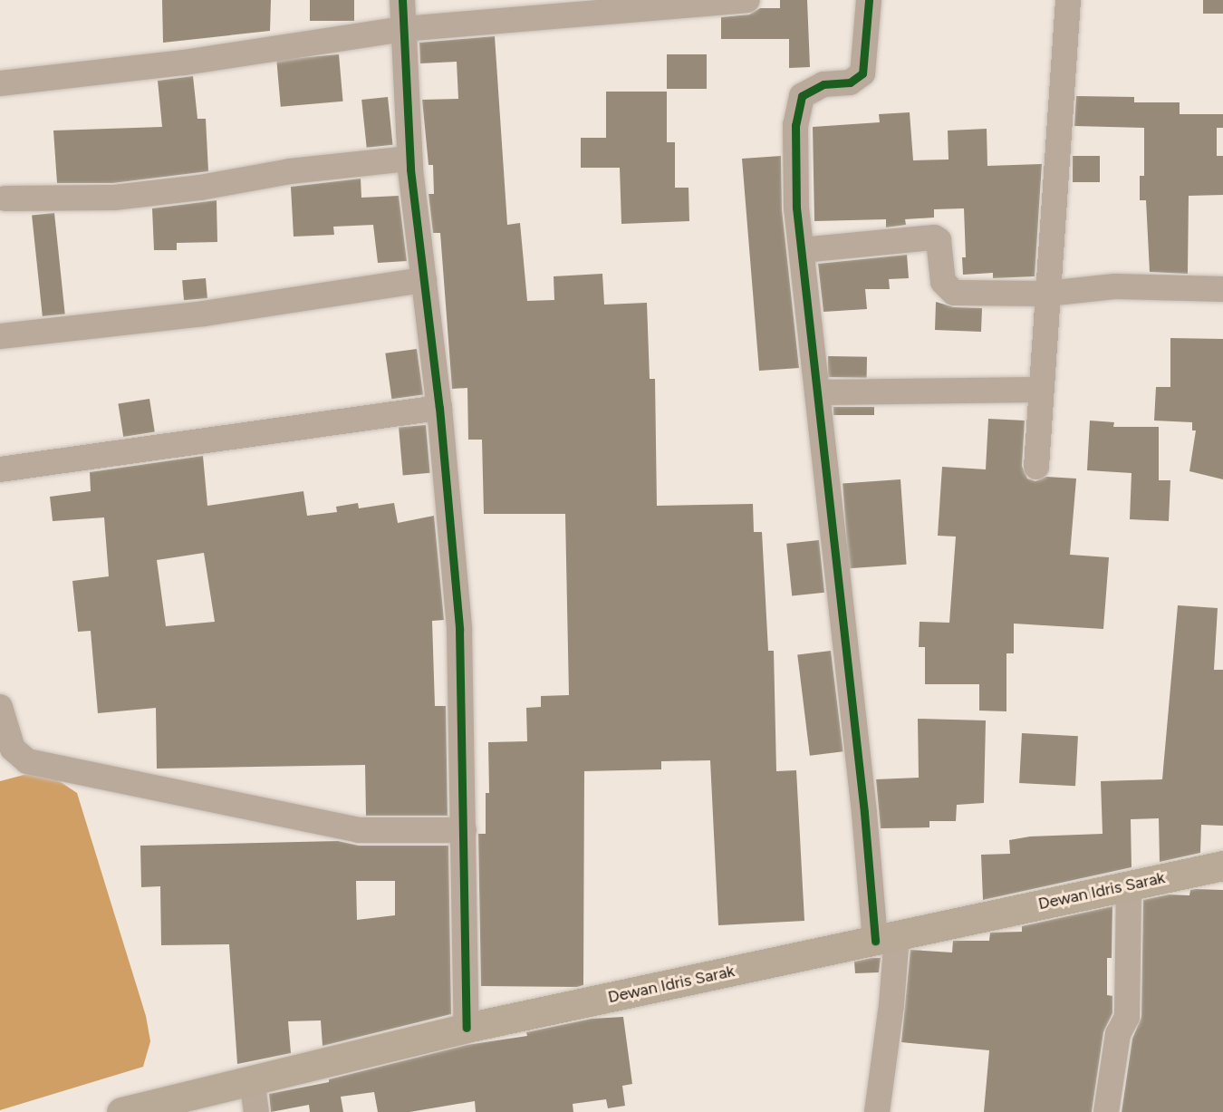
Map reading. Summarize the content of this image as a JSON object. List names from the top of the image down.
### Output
{
  "streets": {
    "main road": ["Dewan Idris Sarak"]
  }
}
